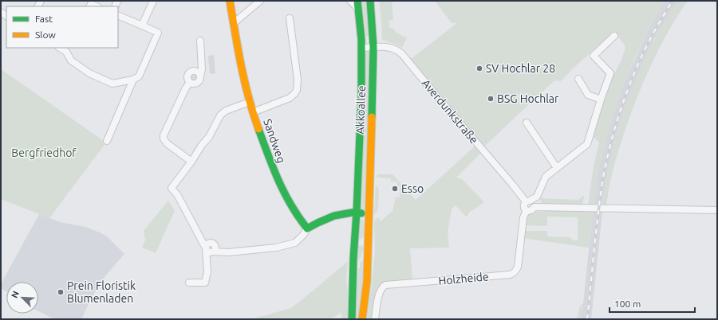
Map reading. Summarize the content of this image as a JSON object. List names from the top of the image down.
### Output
{
  "streets": {
    "main road": ["Akkoallee", "Sandweg"],
    "street": ["Averdunkstraße", "Holzheide"]
  },
  "crossings": [
    ["Akkoallee", "Averdunkstraße"],
    ["Averdunkstraße", "Holzheide"]
  ],
  "parks": ["Bergfriedhof"],
  "places": [
    "SV Hochlar 28",
    "BSG Hochlar",
    "Esso",
    "Prein Floristik Blumenladen"
  ],
  "legend": ["Fast", "Slow"],
  "scale_bar": "100 m",
  "north": "top left"
}
